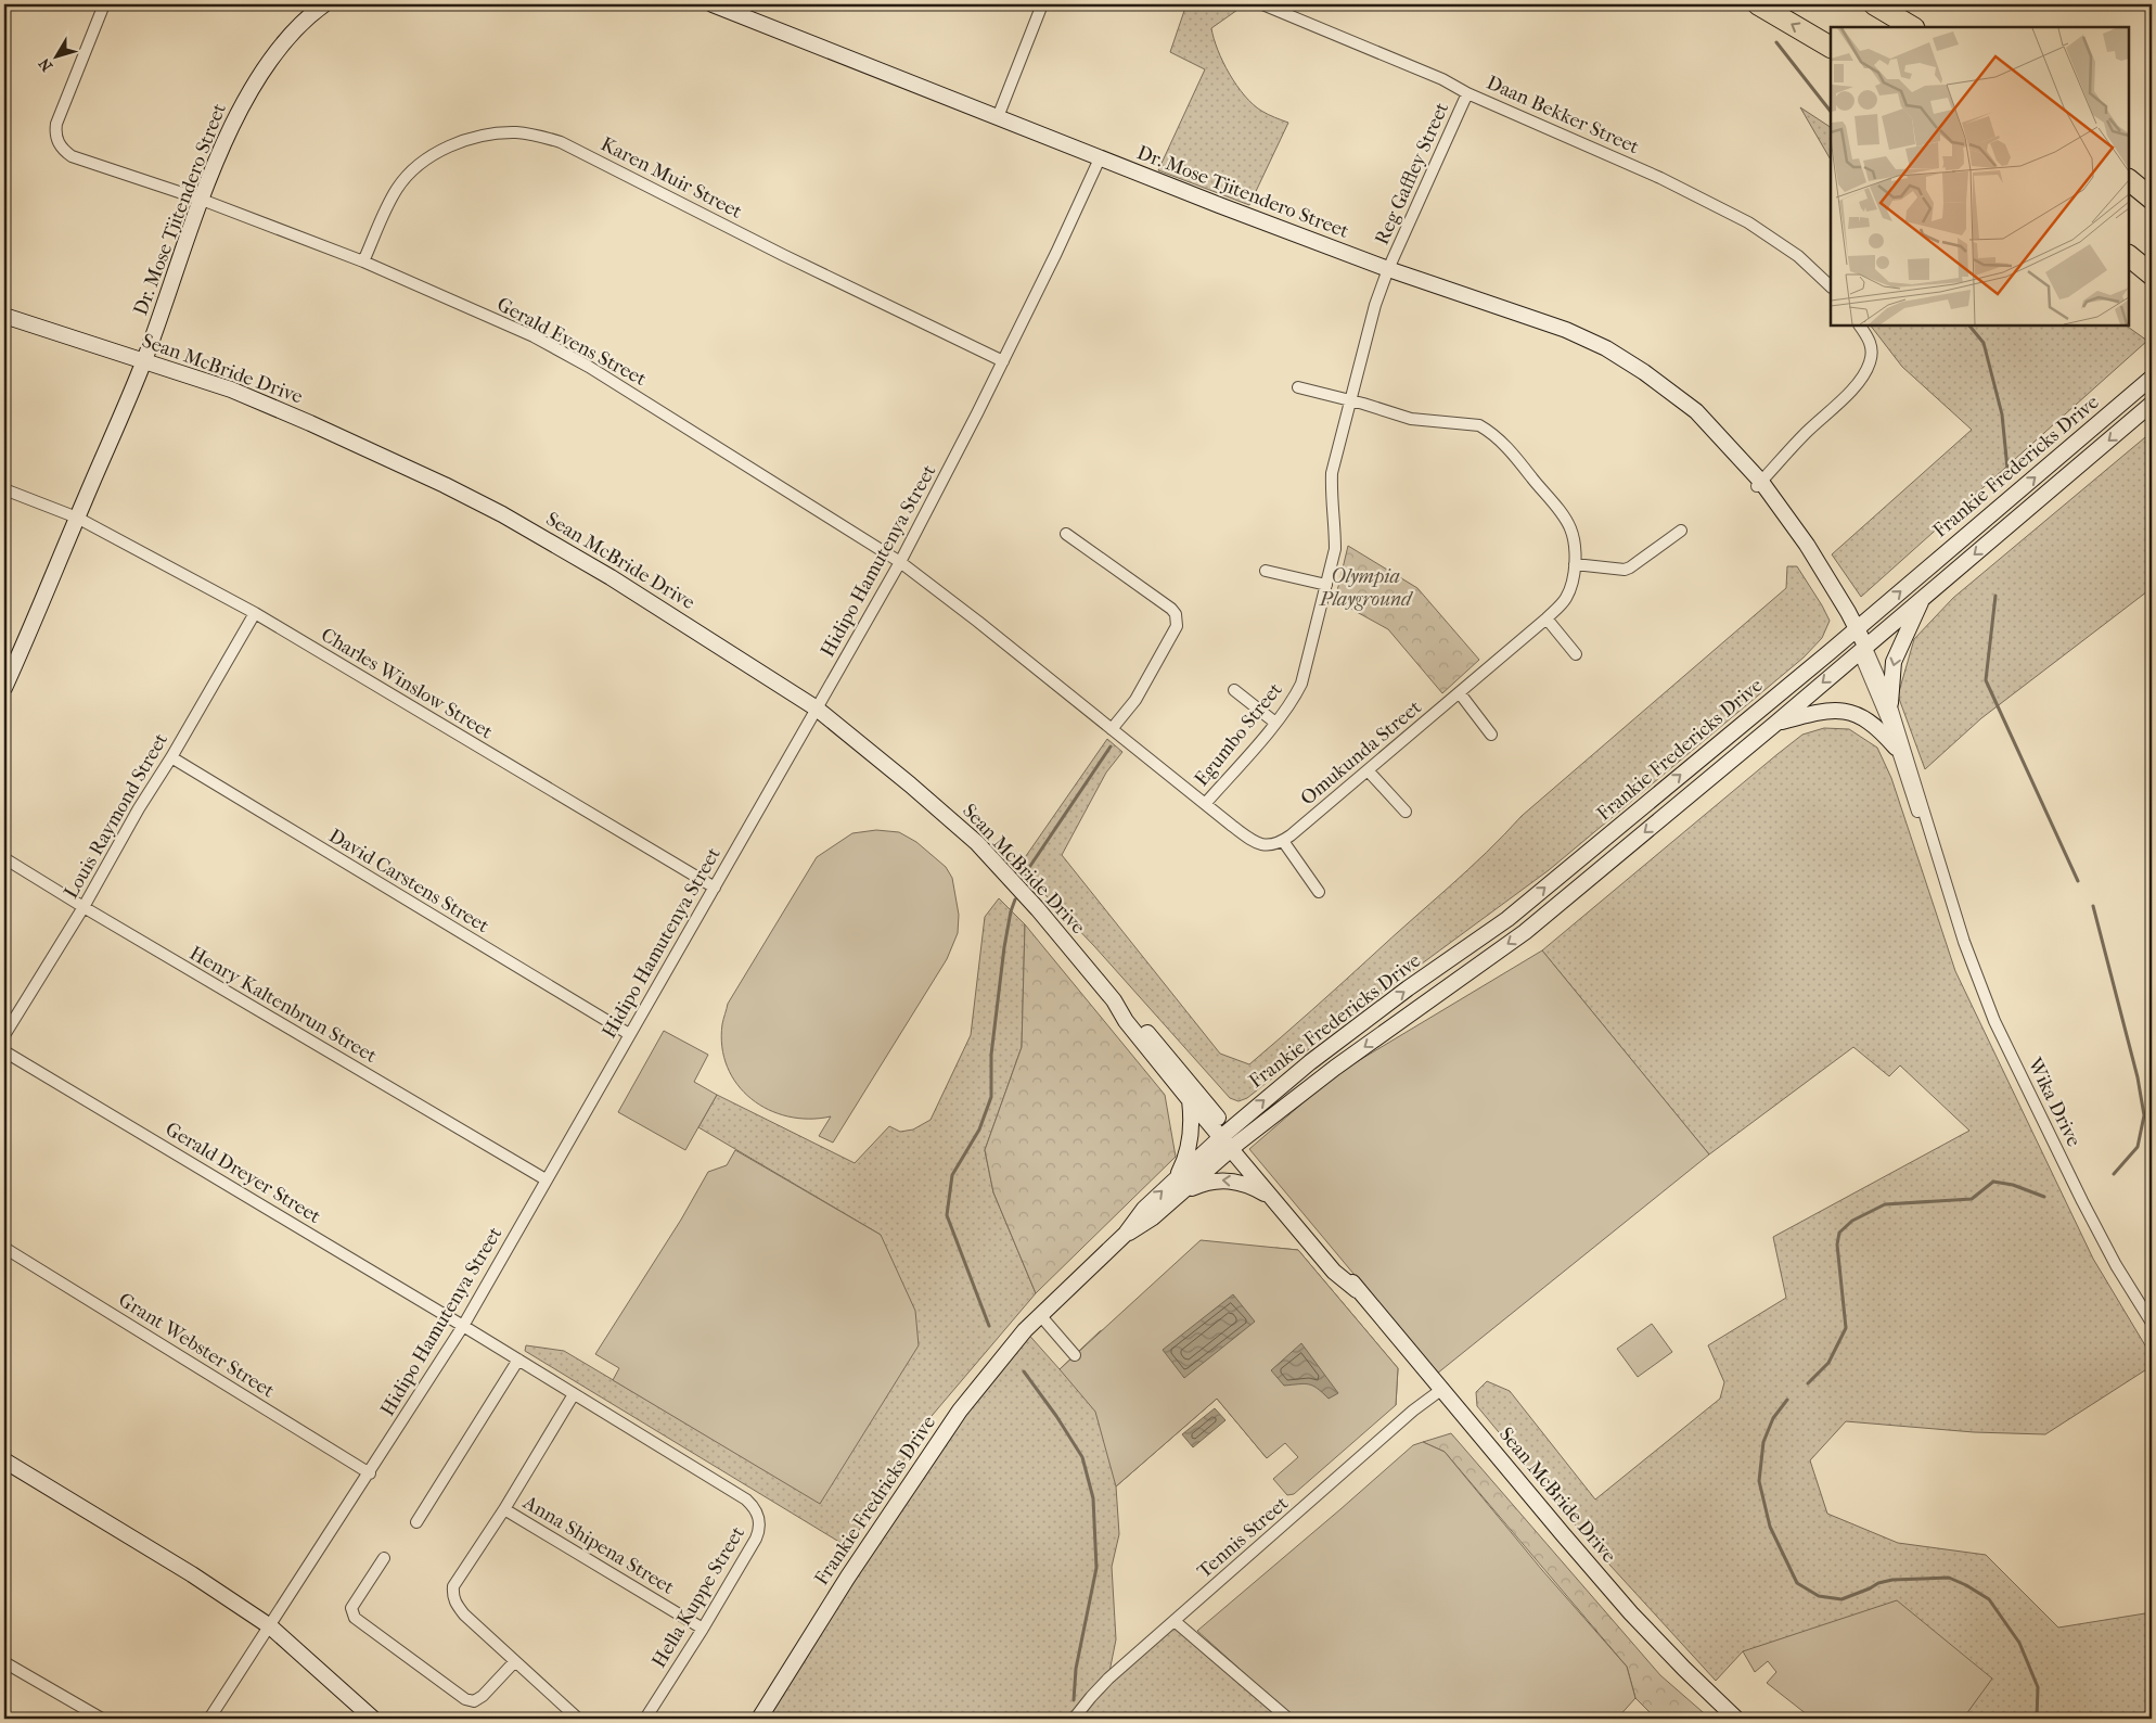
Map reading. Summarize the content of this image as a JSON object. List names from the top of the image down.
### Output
{
  "streets": {
    "main road": [
      "Dr. Mose Tjitendero Street",
      "Sean McBride Drive",
      "Frankie Fredericks Drive",
      "Frankie Fredricks Drive"
    ],
    "street": [
      "Daan Bekker Street",
      "Reg Gaffley Street",
      "Karen Muir Street",
      "Gerald Evens Street",
      "Hidipo Hamutenya Street",
      "Charles Winslow Street",
      "Egumbo Street",
      "Omukunda Street",
      "Louis Raymond Street",
      "David Carstens Street",
      "Henry Kaltenbrun Street",
      "Wika Drive",
      "Gerald Dreyer Street",
      "Grant Webster Street",
      "Tennis Street",
      "Anna Shipena Street",
      "Hella Kuppe Street"
    ]
  },
  "crossings": [
    ["Daan Bekker Street", "Reg Gaffley Street"],
    ["Reg Gaffley Street", "Dr. Mose Tjitendero Street"],
    ["Reg Gaffley Street", "Egumbo Street"],
    ["Karen Muir Street", "Gerald Evens Street"],
    ["Karen Muir Street", "Hidipo Hamutenya Street"],
    ["Dr. Mose Tjitendero Street", "Gerald Evens Street"],
    ["Dr. Mose Tjitendero Street", "Sean McBride Drive"],
    ["Dr. Mose Tjitendero Street", "Frankie Fredericks Drive"],
    ["Dr. Mose Tjitendero Street", "Hidipo Hamutenya Street"],
    ["Dr. Mose Tjitendero Street", "Charles Winslow Street"],
    ["Dr. Mose Tjitendero Street", "Egumbo Street"],
    ["Dr. Mose Tjitendero Street", "Wika Drive"],
    ["Gerald Evens Street", "Hidipo Hamutenya Street"],
    ["Sean McBride Drive", "Frankie Fredericks Drive"],
    ["Sean McBride Drive", "Hidipo Hamutenya Street"],
    ["Sean McBride Drive", "Frankie Fredricks Drive"],
    ["Sean McBride Drive", "Tennis Street"],
    ["Frankie Fredericks Drive", "Wika Drive"],
    ["Frankie Fredericks Drive", "Frankie Fredricks Drive"],
    ["Hidipo Hamutenya Street", "Charles Winslow Street"],
    ["Hidipo Hamutenya Street", "David Carstens Street"],
    ["Hidipo Hamutenya Street", "Henry Kaltenbrun Street"],
    ["Hidipo Hamutenya Street", "Gerald Dreyer Street"],
    ["Hidipo Hamutenya Street", "Grant Webster Street"],
    ["Hidipo Hamutenya Street", "Hella Kuppe Street"],
    ["Charles Winslow Street", "Louis Raymond Street"],
    ["Egumbo Street", "Omukunda Street"],
    ["Louis Raymond Street", "David Carstens Street"],
    ["Louis Raymond Street", "Henry Kaltenbrun Street"],
    ["Gerald Dreyer Street", "Hella Kuppe Street"],
    ["Anna Shipena Street", "Hella Kuppe Street"]
  ],
  "parks": ["Olympia Playground"],
  "north": "bottom left"
}
